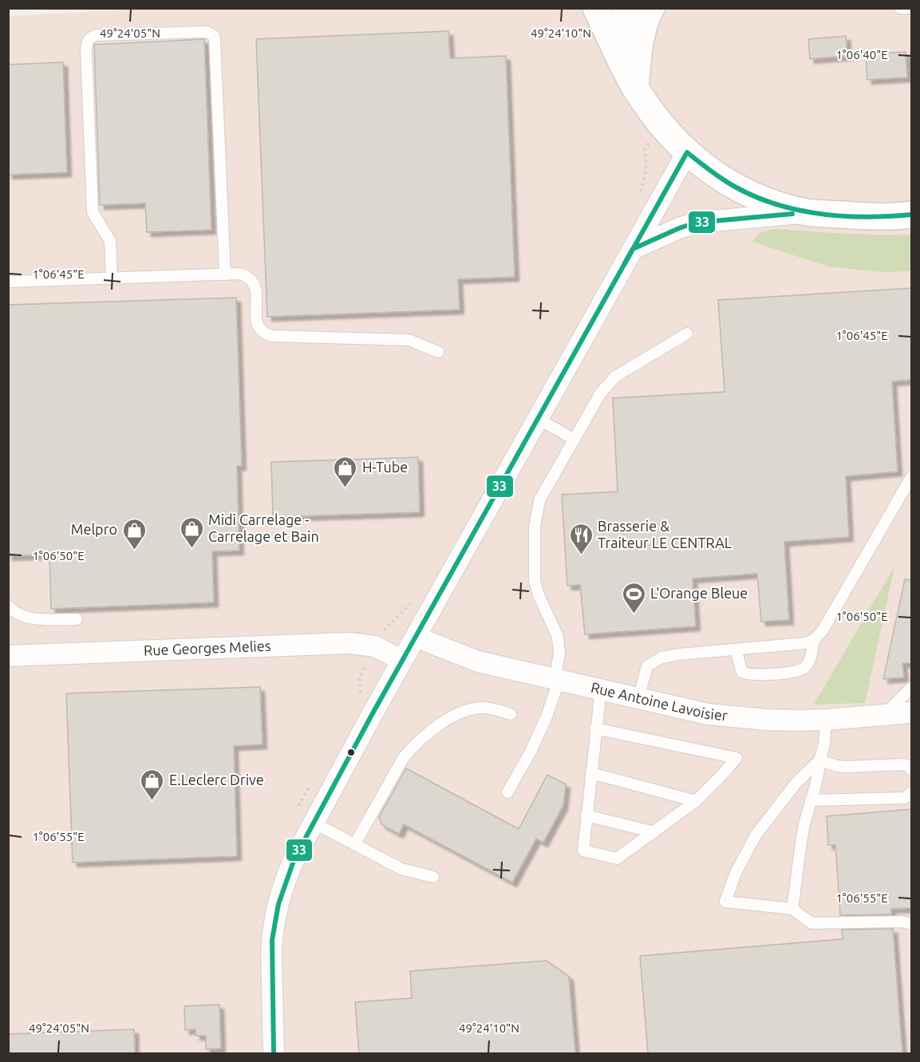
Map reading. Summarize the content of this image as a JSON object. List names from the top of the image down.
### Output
{
  "streets": {
    "street": ["Rue Georges Melies", "Rue Antoine Lavoisier"]
  },
  "places": {
    "shop": [
      "H-Tube",
      "Midi Carrelage - Carrelage et Bain",
      "Melpro",
      "E.Leclerc Drive"
    ],
    "restaurant": ["Brasserie & Traiteur LE CENTRAL"],
    "sports": ["L'Orange Bleue"]
  },
  "lines": ["transit line 33"],
  "coordinates": [
    "49°24'05\"N",
    "49°24'10\"N",
    "1°06'40\"E",
    "1°06'45\"E",
    "1°06'50\"E",
    "1°06'55\"E"
  ]
}
